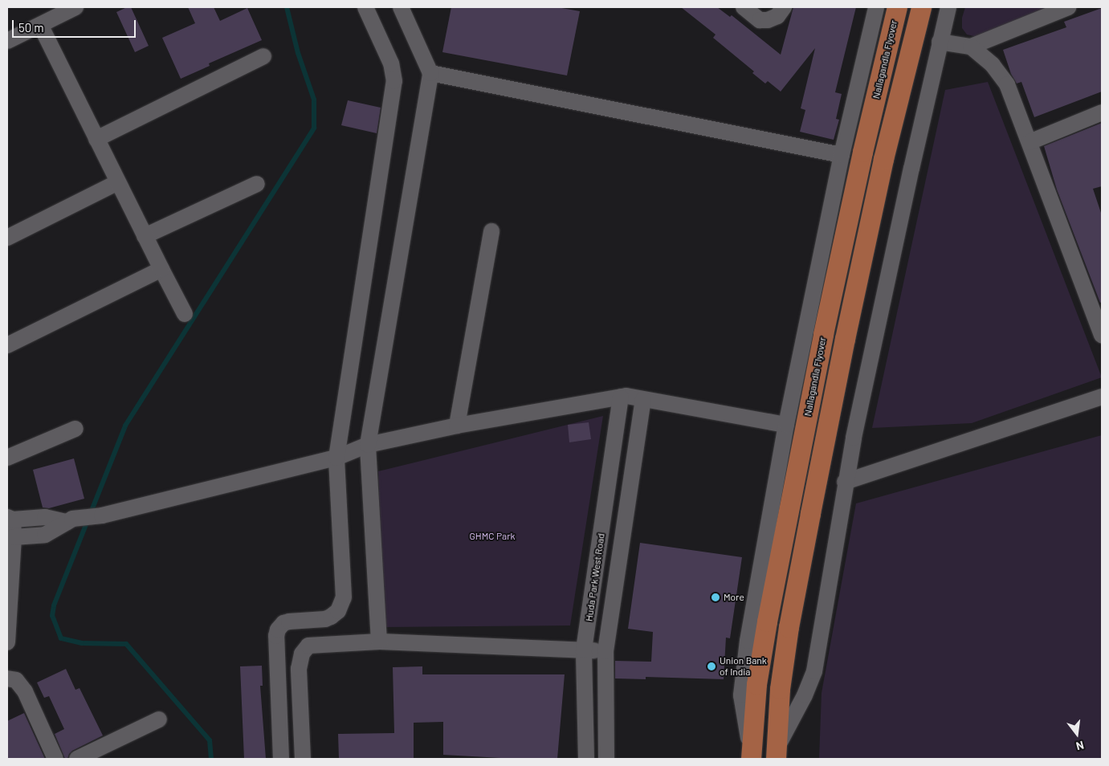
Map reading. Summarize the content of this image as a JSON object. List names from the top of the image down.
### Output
{
  "streets": {
    "main road": ["Nallagandla Flyover"],
    "street": ["Huda Park West Road"]
  },
  "parks": ["GHMC Park"],
  "places": ["More", "Union Bank of India"],
  "scale_bar": "50 m",
  "north": "bottom"
}
